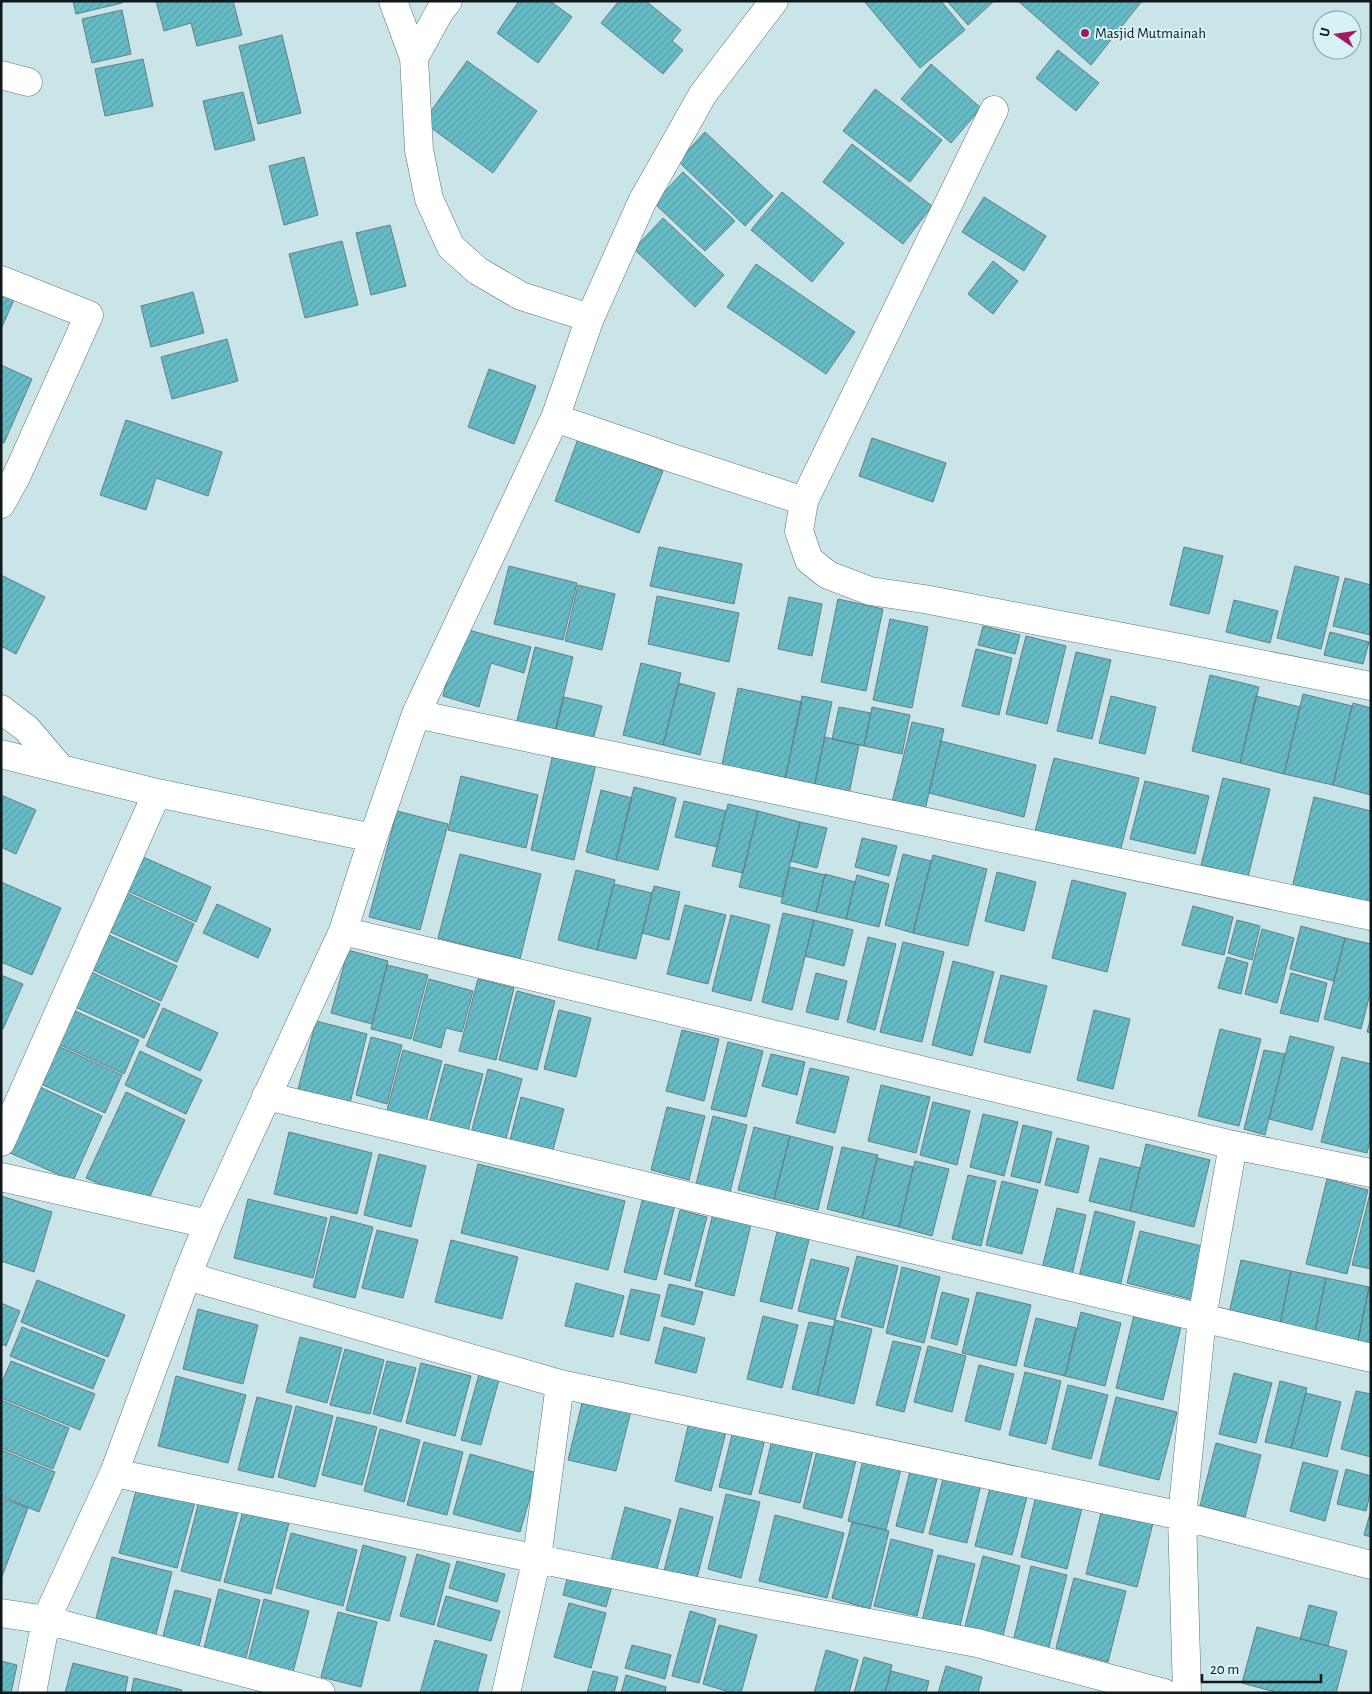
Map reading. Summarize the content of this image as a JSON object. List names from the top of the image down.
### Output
{
  "places": ["Masjid Mutmainah"],
  "scale_bar": "20 m",
  "north": "left"
}
